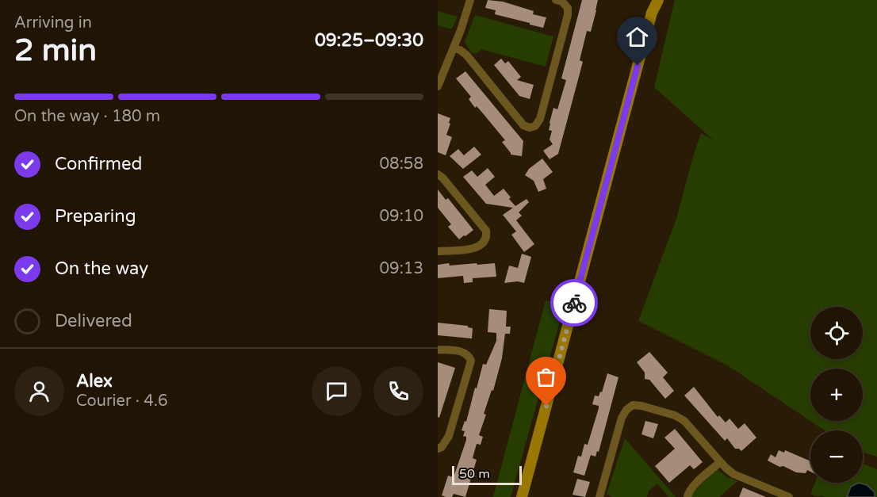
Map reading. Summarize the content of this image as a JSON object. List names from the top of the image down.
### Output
{
  "scale_bar": "50 m",
  "page": {
    "heading": ["2 min", "Arriving in", "09:25–09:30"],
    "panel": ["Alex", "Courier · 4.6"],
    "bar": "On the way · 180 m",
    "list": [
      ["Confirmed", "08:58"],
      ["Preparing", "09:10"],
      ["On the way", "09:13"],
      "Delivered"
    ],
    "map_buttons": ["+", "−"],
    "scale": "50 m"
  }
}
